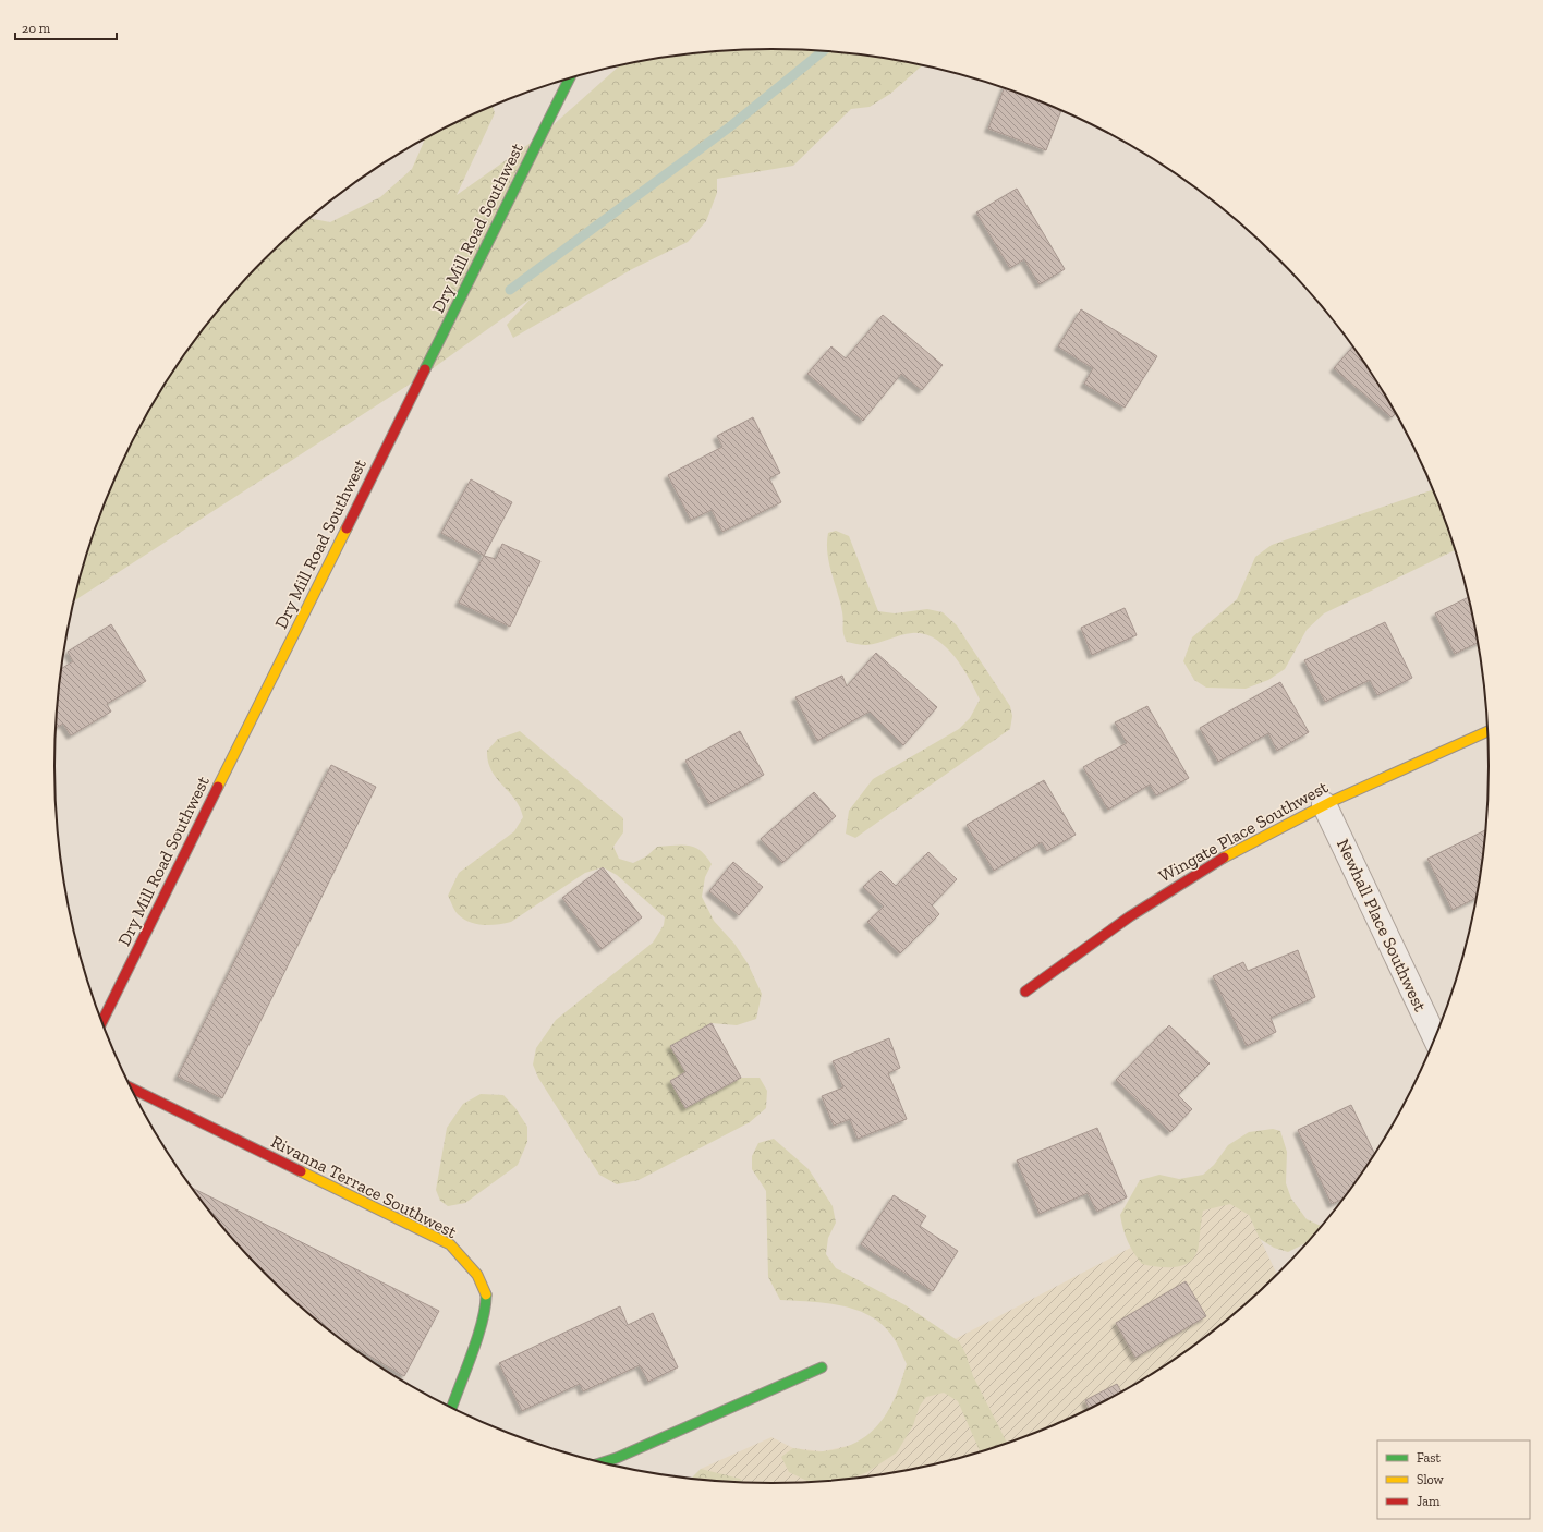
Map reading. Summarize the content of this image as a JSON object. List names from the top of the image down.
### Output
{
  "streets": {
    "street": [
      "Dry Mill Road Southwest",
      "Wingate Place Southwest",
      "Newhall Place Southwest",
      "Rivanna Terrace Southwest"
    ]
  },
  "crossings": [
    ["Wingate Place Southwest", "Newhall Place Southwest"]
  ],
  "legend": ["Fast", "Slow", "Jam"],
  "scale_bar": "20 m"
}
